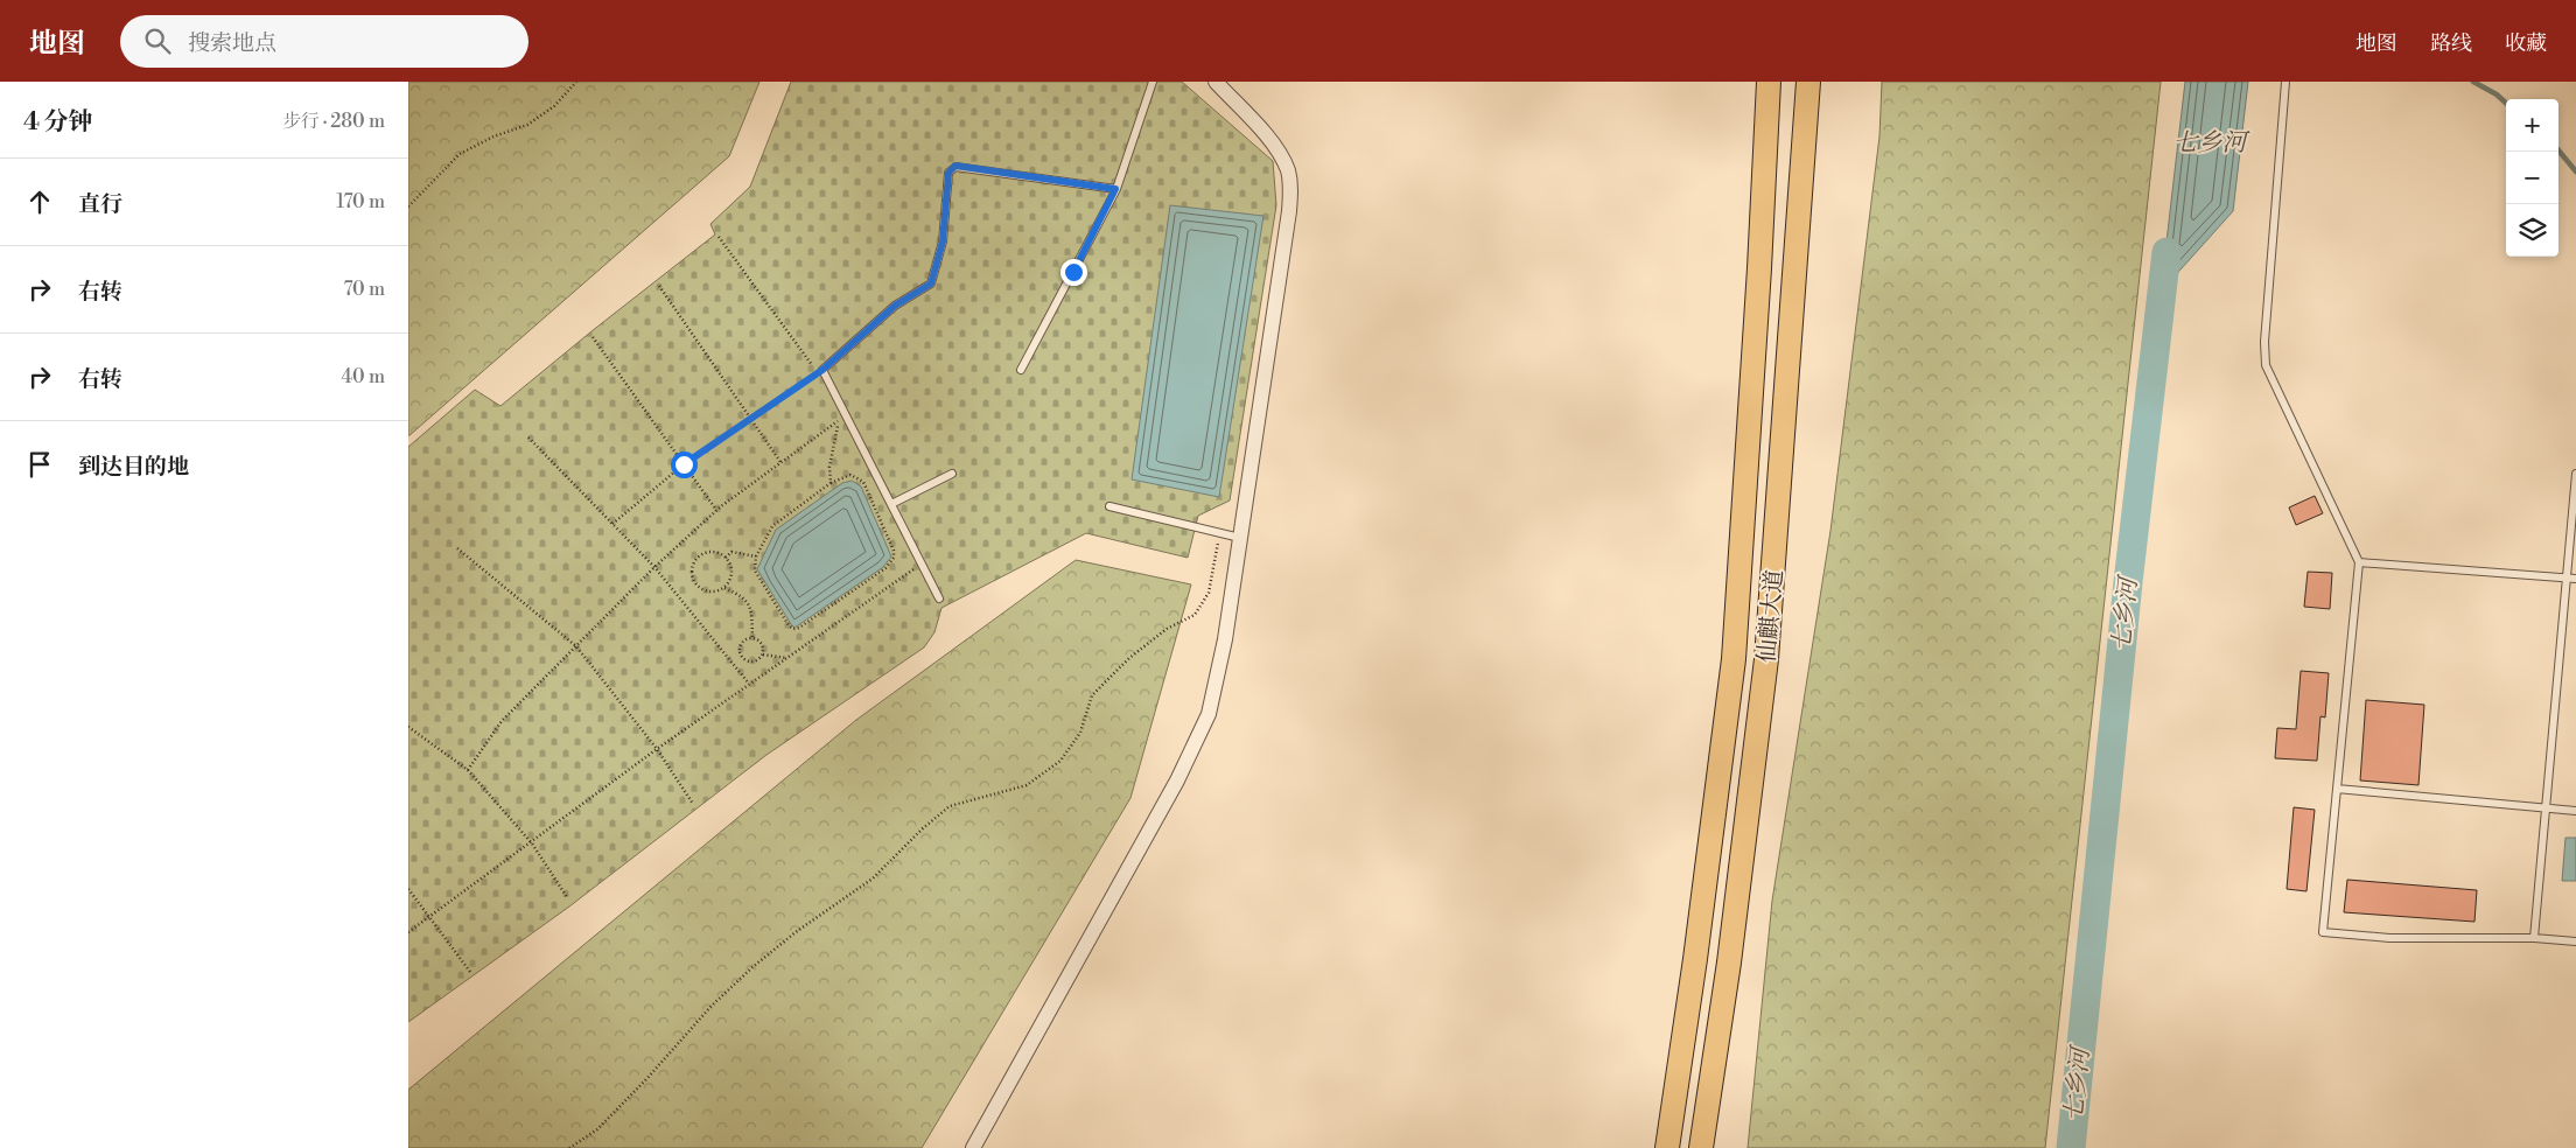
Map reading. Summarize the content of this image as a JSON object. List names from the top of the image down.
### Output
{
  "streets": {
    "main road": ["仙麒大道"]
  },
  "water": ["七乡河"],
  "page": {
    "header": "地图",
    "search": "搜索地点",
    "nav": ["地图", "路线", "收藏"],
    "heading": ["4 分钟", "步行 · 280 m"],
    "map_buttons": ["+", "−"],
    "list": [
      ["直行", "170 m"],
      ["右转", "70 m"],
      ["右转", "40 m"],
      "到达目的地"
    ]
  }
}
